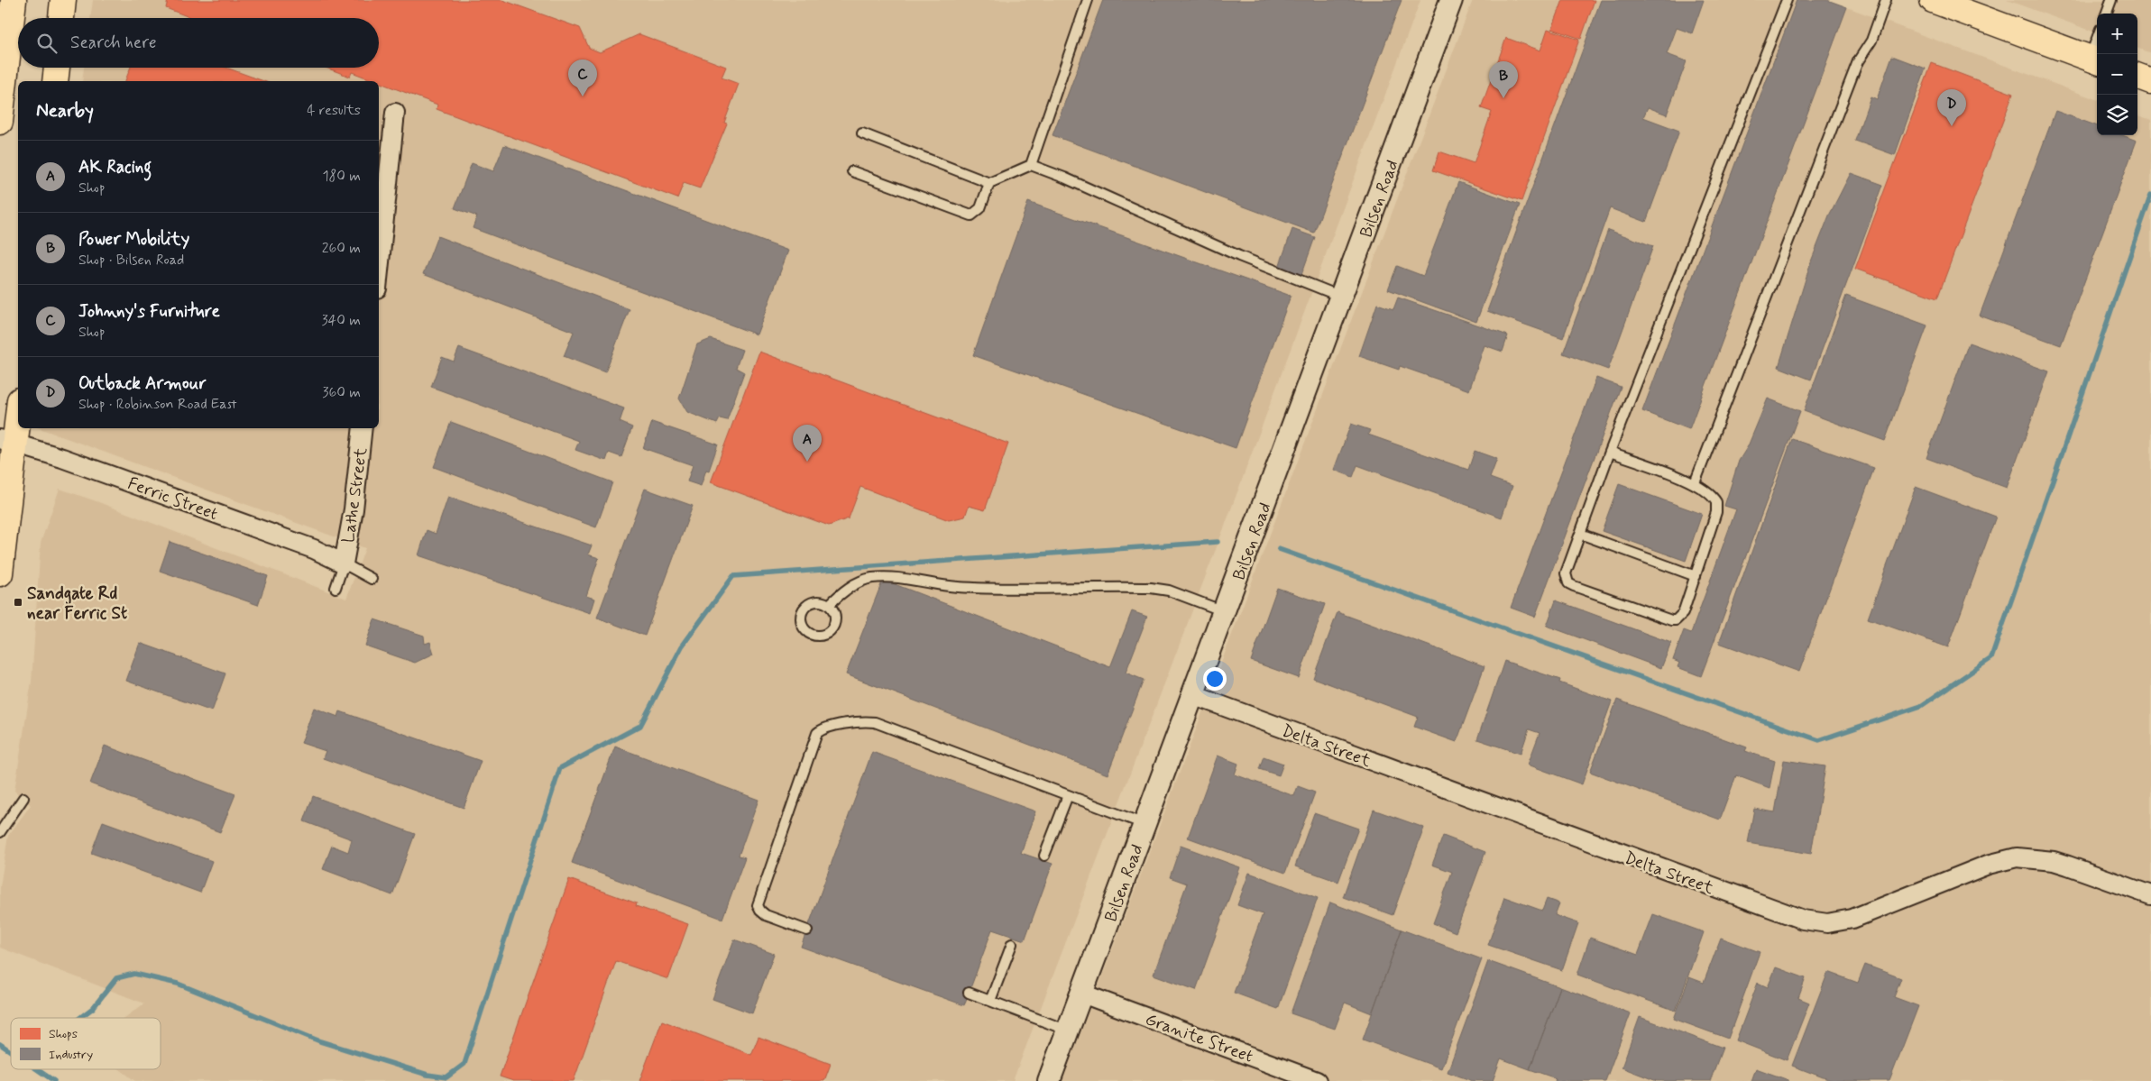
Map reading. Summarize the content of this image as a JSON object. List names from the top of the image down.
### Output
{
  "streets": {
    "street": [
      "Bilsen Road",
      "Lathe Street",
      "Ferric Street",
      "Delta Street",
      "Granite Street"
    ]
  },
  "crossings": [
    ["Bilsen Road", "Delta Street"],
    ["Bilsen Road", "Granite Street"],
    ["Lathe Street", "Ferric Street"]
  ],
  "places": {
    "transit": ["Sandgate Rd near Ferric St"]
  },
  "legend": ["Shops", "Industry"],
  "page": {
    "map_buttons": ["+", "−"],
    "search": "Search here",
    "pins": [
      "C",
      "B",
      "D",
      "A"
    ],
    "heading": ["Nearby", "4 results"],
    "list": [
      {
        "mark": "A",
        "name": "AK Racing",
        "note": "Shop",
        "value": "180 m"
      },
      {
        "mark": "B",
        "name": "Power Mobility",
        "note": "Shop · Bilsen Road",
        "value": "260 m"
      },
      {
        "mark": "C",
        "name": "Johnny's Furniture",
        "note": "Shop",
        "value": "340 m"
      },
      {
        "mark": "D",
        "name": "Outback Armour",
        "note": "Shop · Robinson Road East",
        "value": "360 m"
      }
    ]
  }
}
